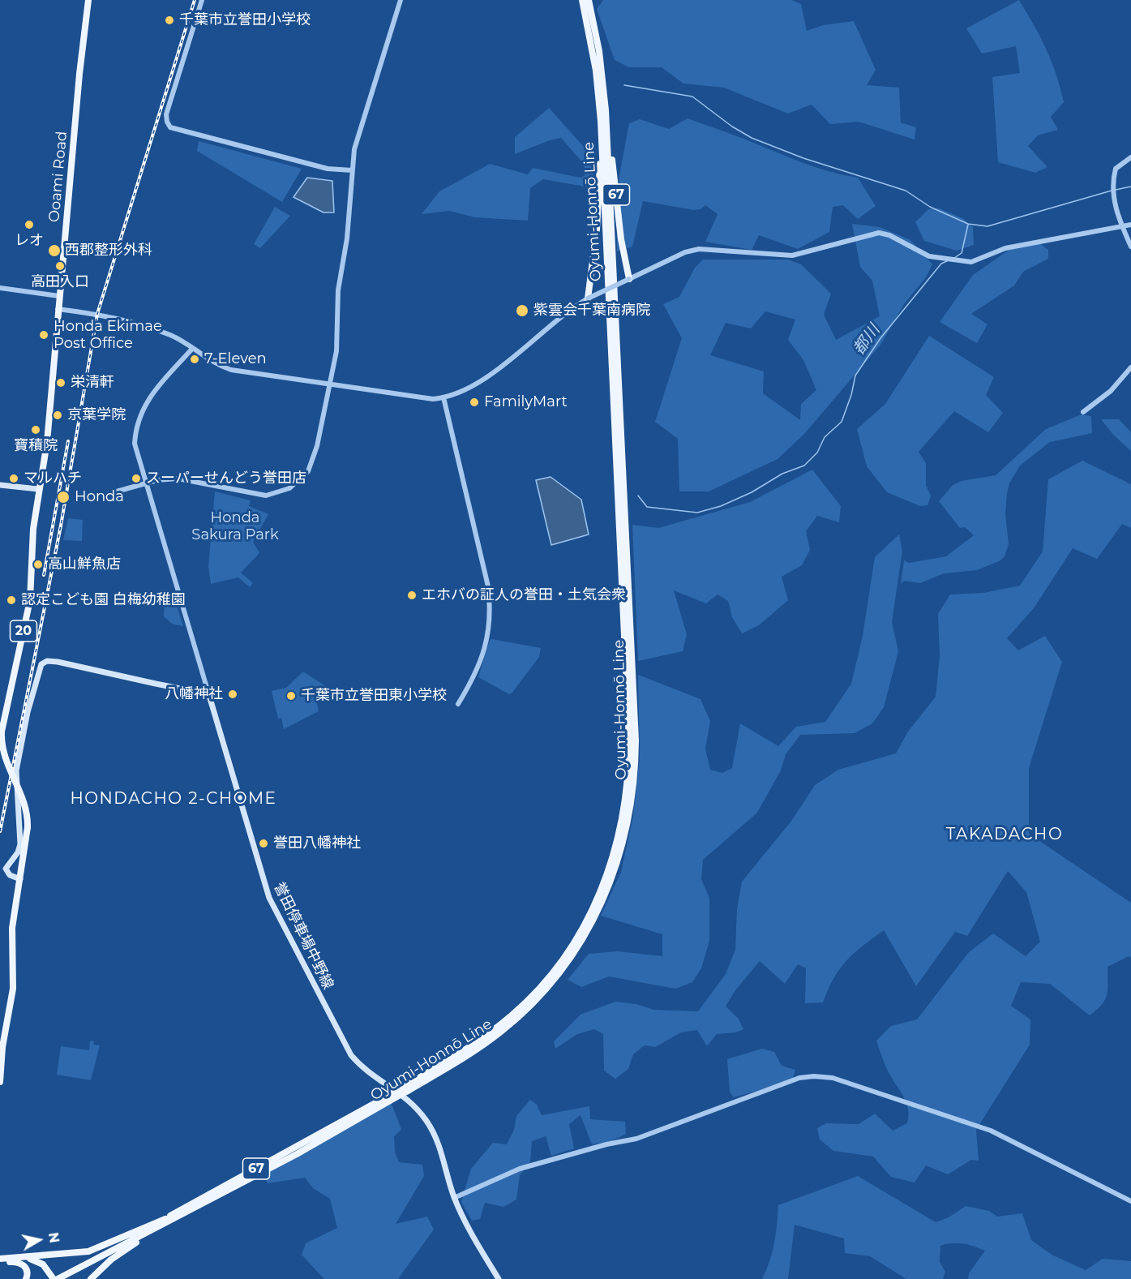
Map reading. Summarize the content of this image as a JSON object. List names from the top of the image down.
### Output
{
  "streets": {
    "main road": [
      "Ooami Road",
      "67",
      "Oyumi-Honnō Line",
      "20",
      "誉田停車場中野線"
    ]
  },
  "crossings": [
    ["Ooami Road", "20"],
    ["67", "Oyumi-Honnō Line"]
  ],
  "districts": ["HONDACHO 2-CHOME", "TAKADACHO"],
  "water": ["都川"],
  "parks": ["Honda Sakura Park"],
  "places": [
    "千葉市立誉田小学校",
    "レオ",
    "西郡整形外科",
    "高田入口",
    "紫雲会千葉南病院",
    "Honda Ekimae Post Office",
    "7-Eleven",
    "栄清軒",
    "FamilyMart",
    "京葉学院",
    "寶積院",
    "マルハチ",
    "スーパーせんどう誉田店",
    "Honda",
    "高山鮮魚店",
    "エホバの証人の誉田・土気会衆",
    "認定こども園 白梅幼稚園",
    "八幡神社",
    "千葉市立誉田東小学校",
    "誉田八幡神社"
  ],
  "north": "right"
}
